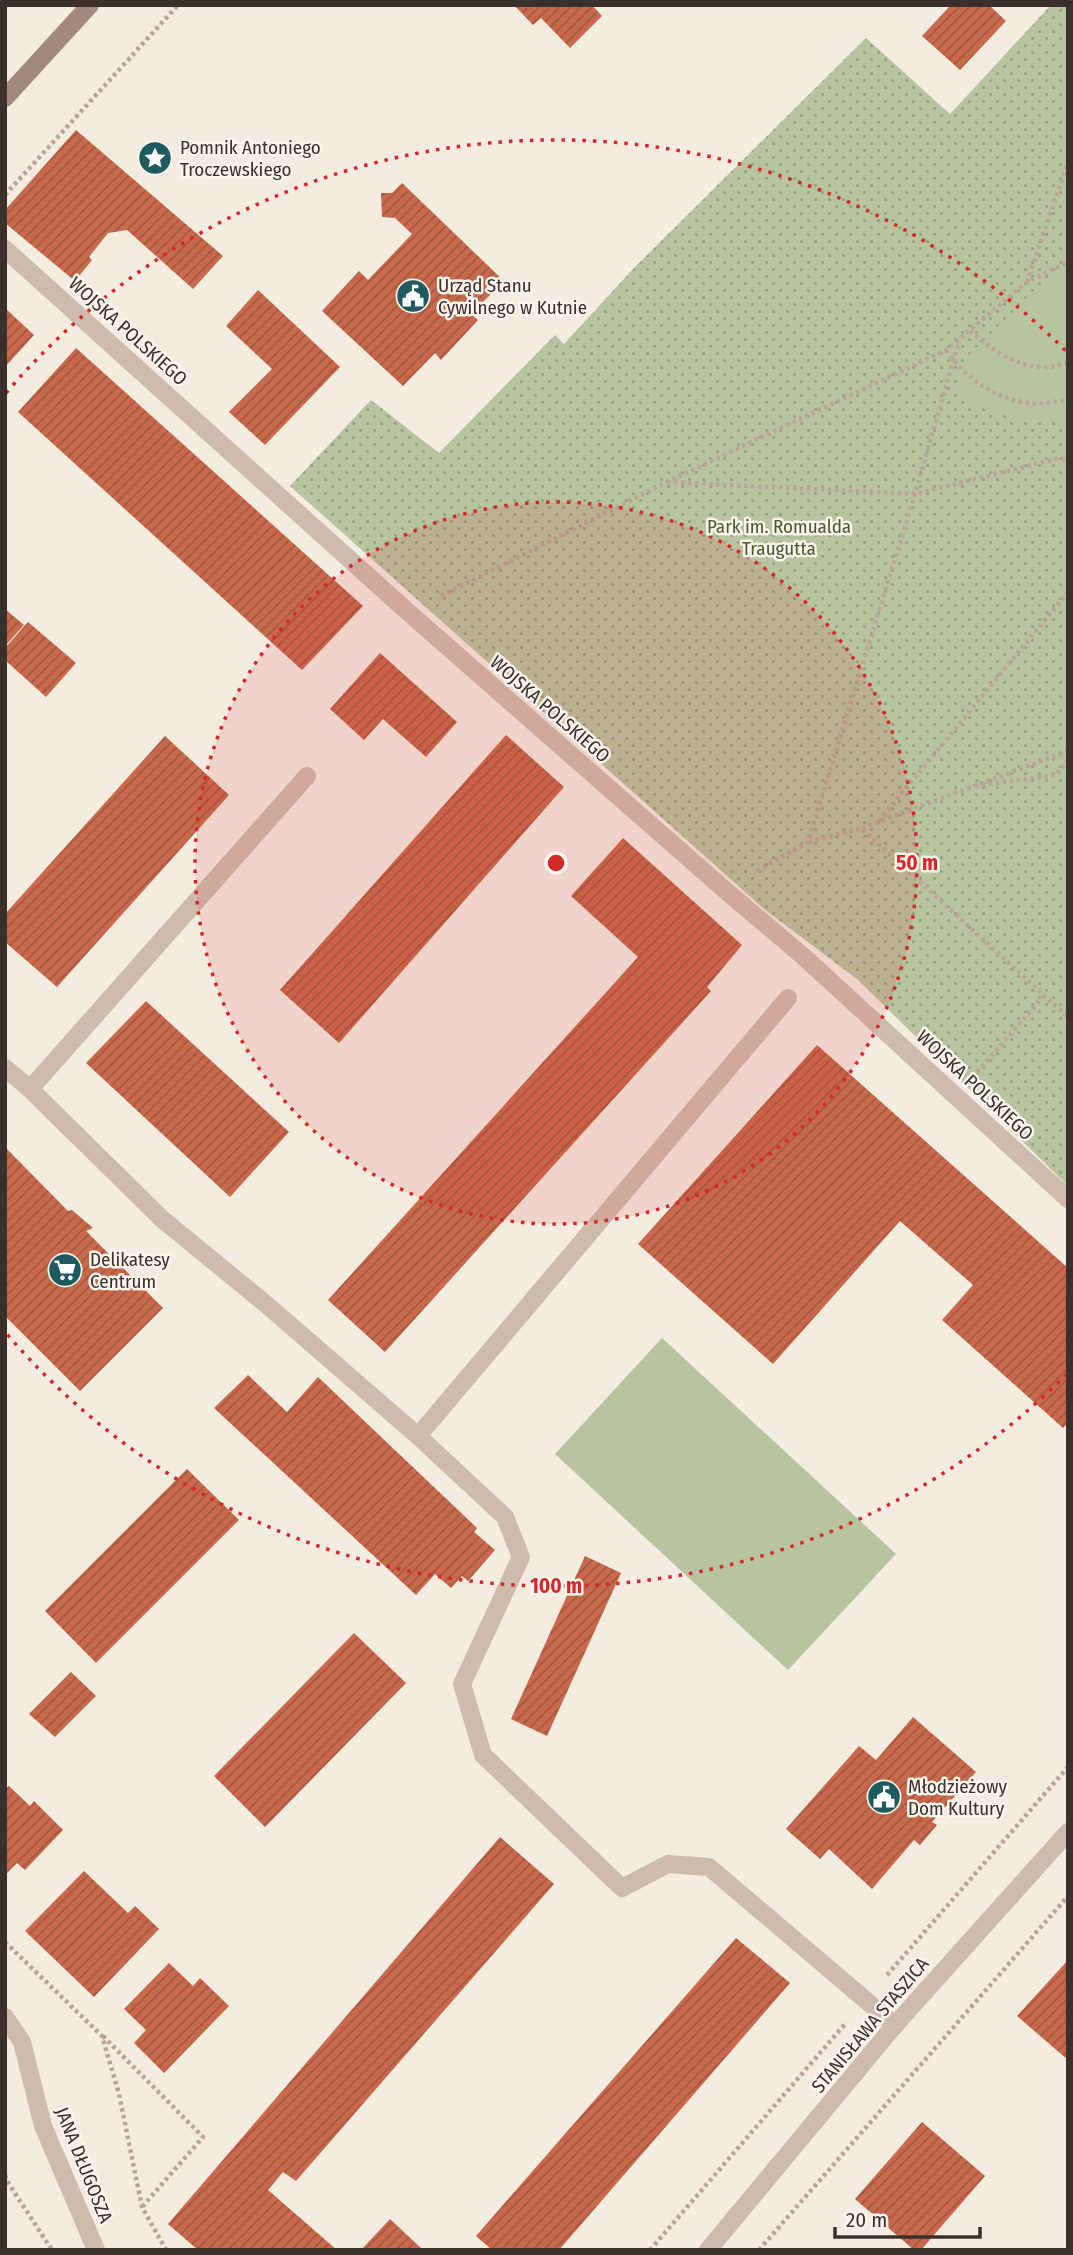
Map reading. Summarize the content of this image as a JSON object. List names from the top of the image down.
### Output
{
  "streets": {
    "street": ["WOJSKA POLSKIEGO", "STANISŁAWA STASZICA", "JANA DŁUGOSZA"]
  },
  "parks": ["Park im. Romualda Traugutta"],
  "places": {
    "place": ["Pomnik Antoniego Troczewskiego"],
    "public building": ["Urząd Stanu Cywilnego w Kutnie", "Młodzieżowy Dom Kultury"],
    "supermarket": ["Delikatesy Centrum"]
  },
  "scale_bar": "20 m",
  "rings": ["50 m", "100 m"]
}
